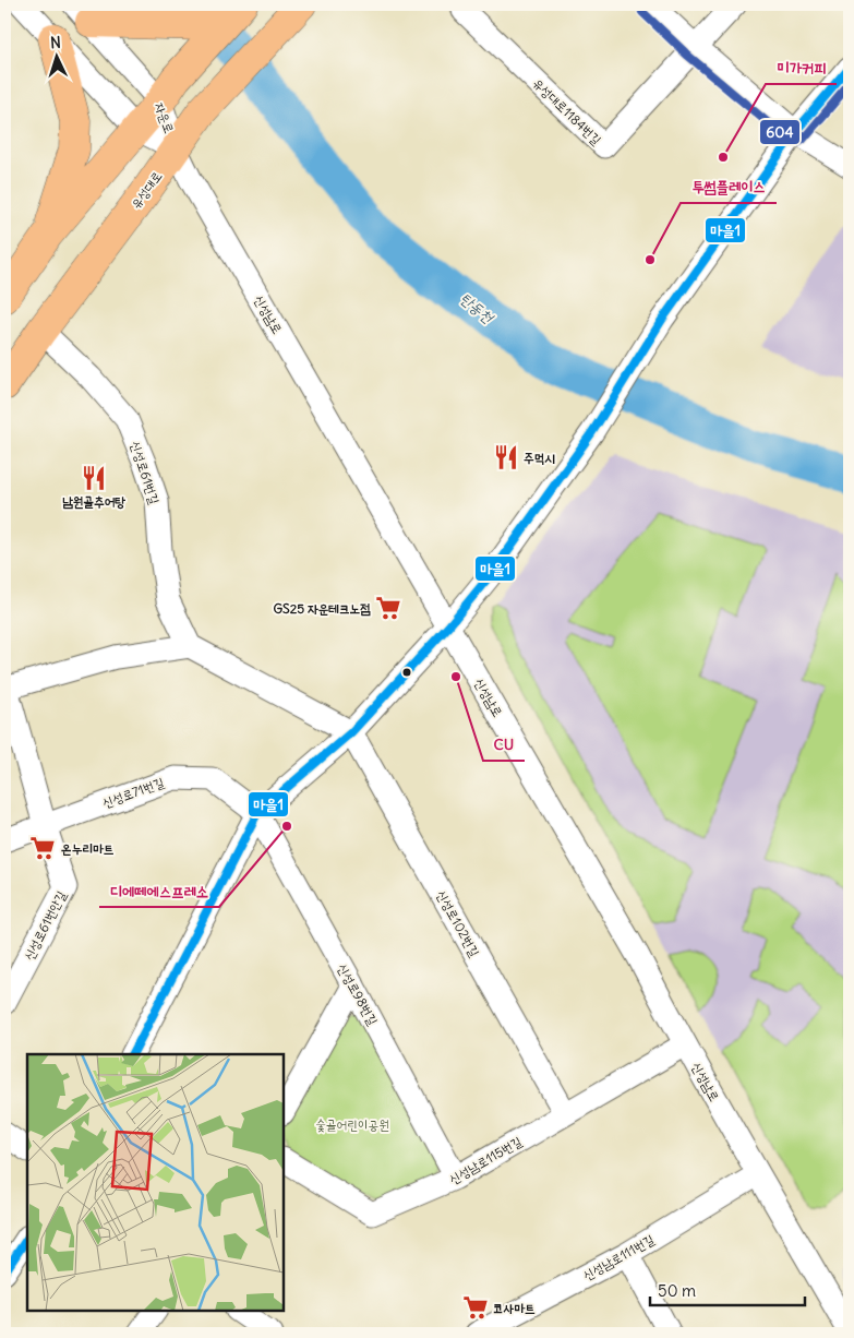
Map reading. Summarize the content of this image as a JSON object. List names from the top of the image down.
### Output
{
  "streets": {
    "main road": ["유성대로"],
    "street": [
      "유성대로1184번길",
      "자운로",
      "신성남로",
      "신성로61번길",
      "신성로71번길",
      "신성로102번길",
      "신성로61번안길",
      "신성로98번길",
      "신성남로115번길",
      "신성남로111번길"
    ]
  },
  "crossings": [
    ["자운로", "유성대로"],
    ["자운로", "신성남로"],
    ["유성대로", "신성남로"],
    ["유성대로", "신성로61번길"],
    ["신성남로", "신성남로115번길"],
    ["신성남로", "신성남로111번길"],
    ["신성로71번길", "신성로61번안길"],
    ["신성로71번길", "신성로98번길"],
    ["신성로102번길", "신성남로115번길"],
    ["신성로98번길", "신성남로115번길"]
  ],
  "water": ["탄동천"],
  "parks": ["숯골어린이공원"],
  "places": {
    "other": [
      "미가커피",
      "투썸플레이스",
      "CU",
      "디에떼에스프레소"
    ],
    "restaurant": ["주먹시", "남원골추어탕"],
    "supermarket": ["GS25 자운테크노점", "온누리마트", "코사마트"]
  },
  "lines": ["transit line 604", "transit line 마을1"],
  "scale_bar": "50 m",
  "north": "top"
}
